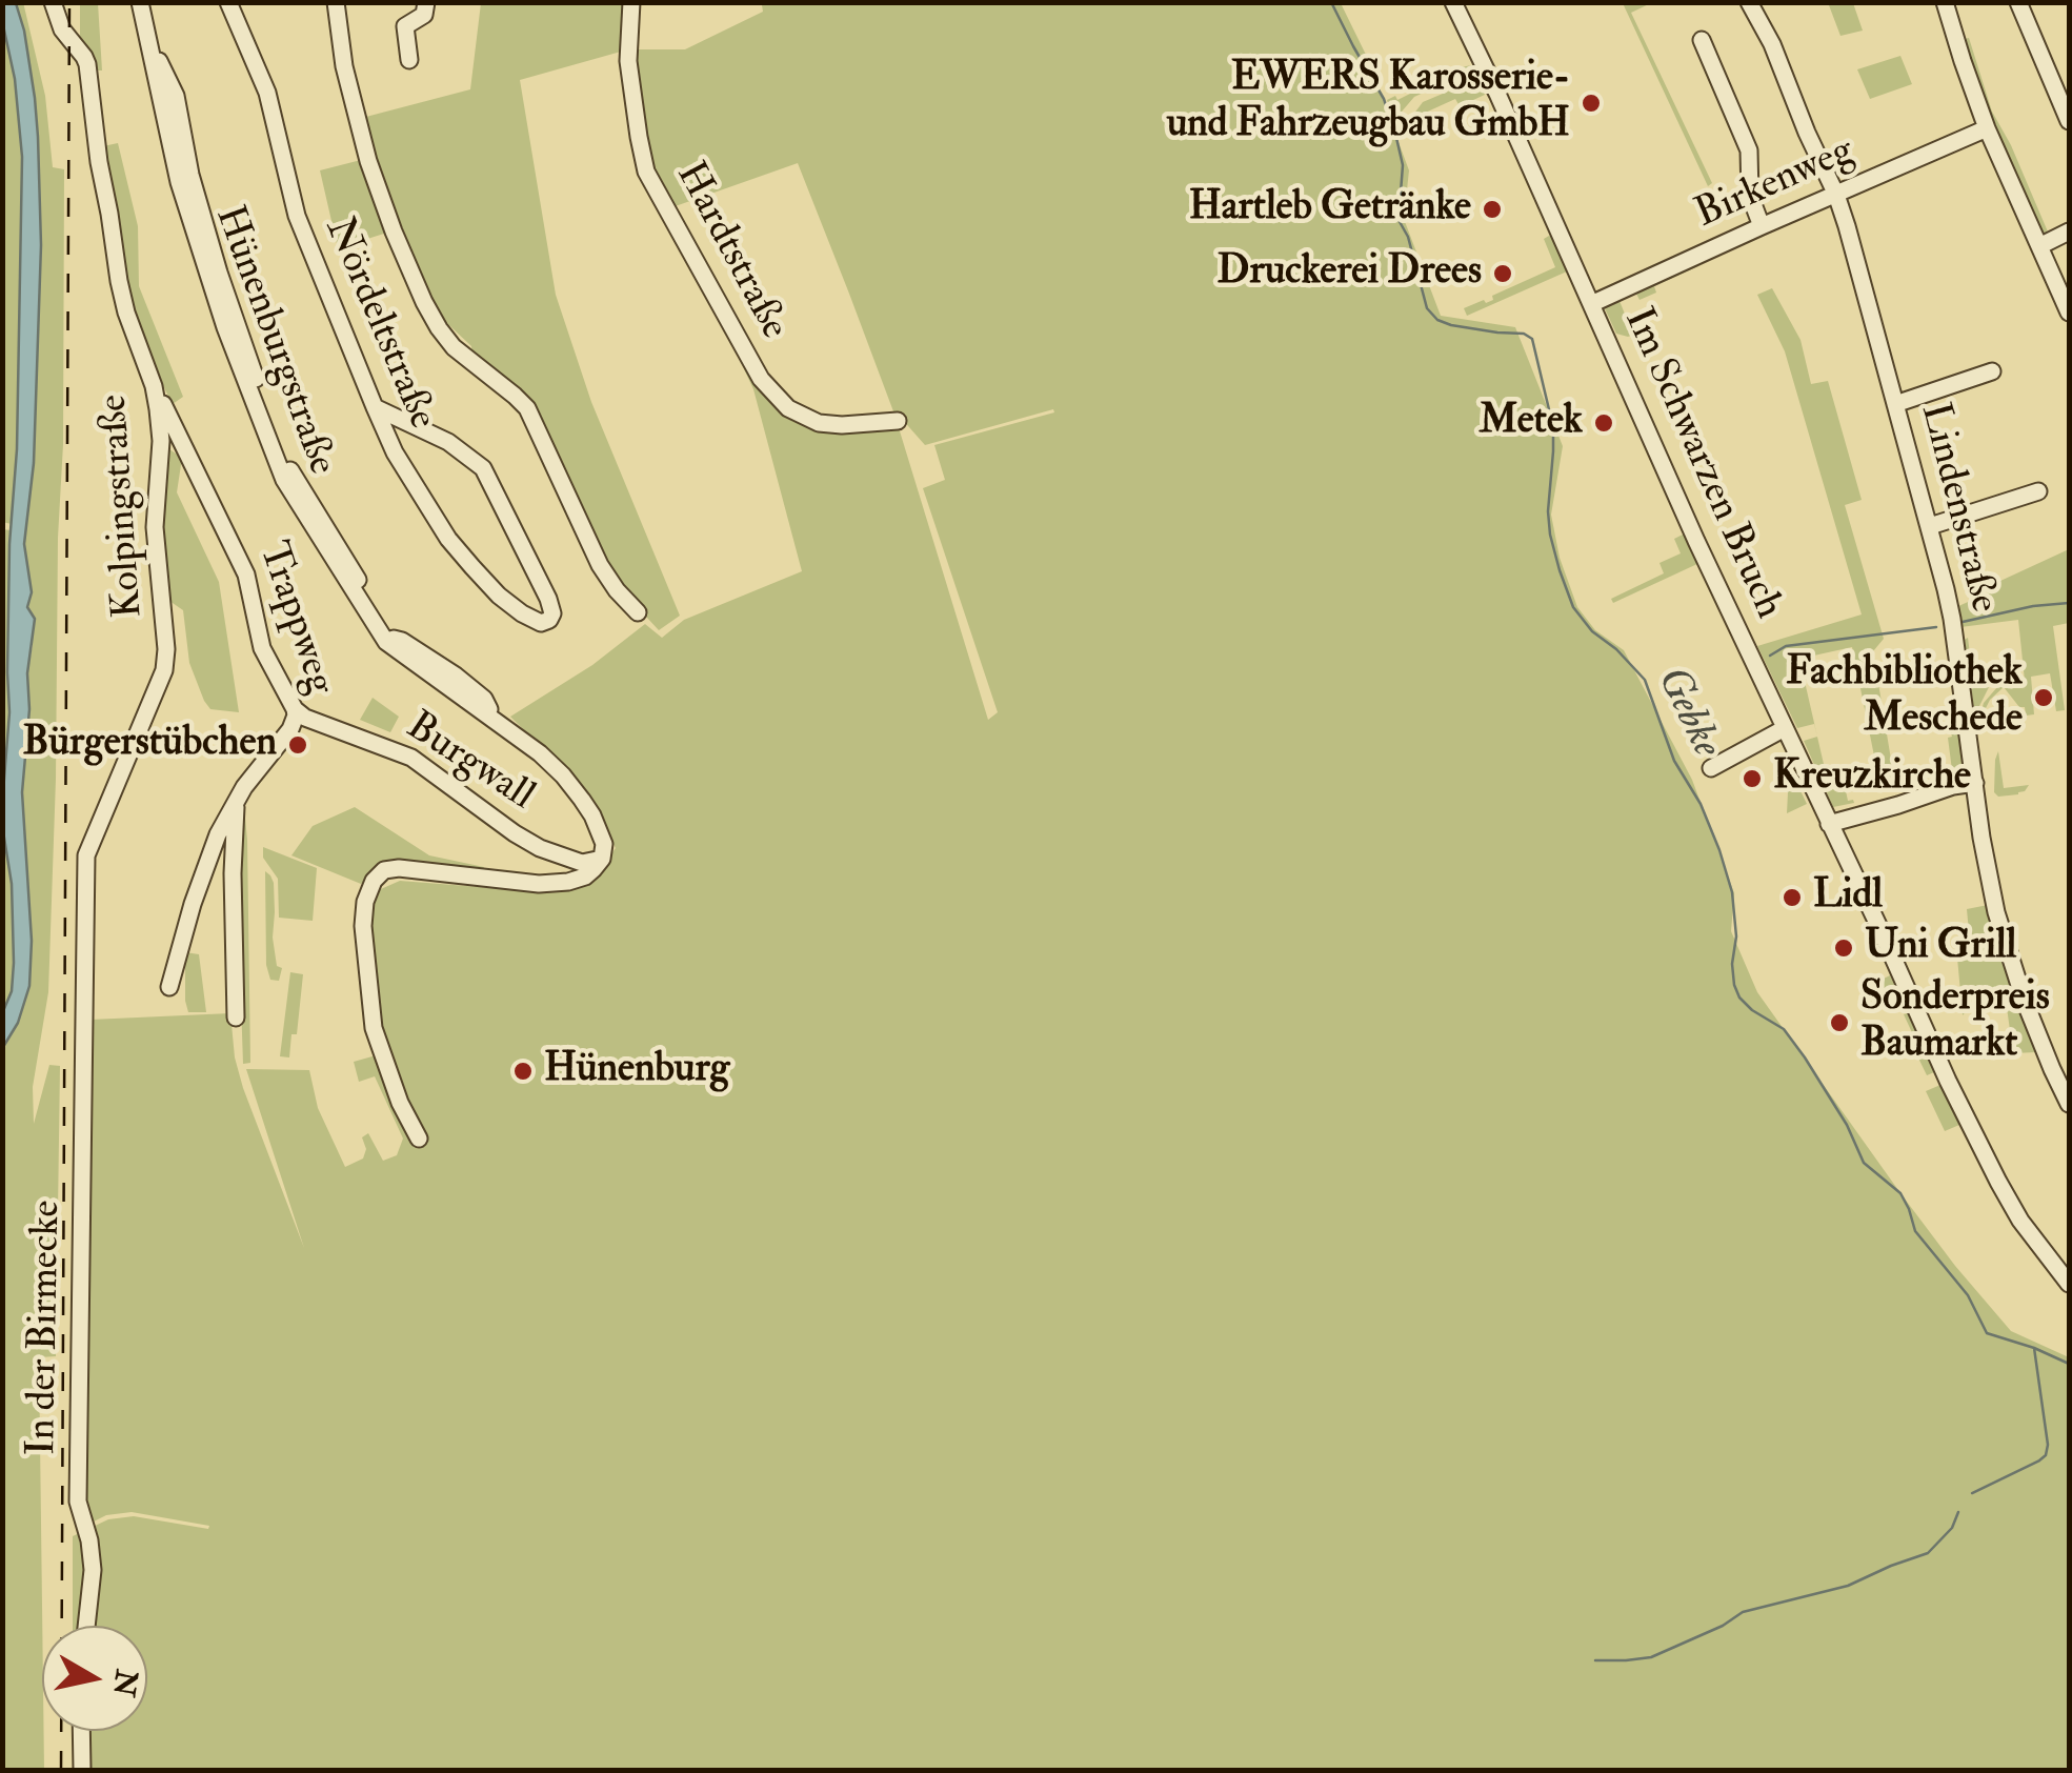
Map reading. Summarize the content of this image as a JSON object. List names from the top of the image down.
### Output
{
  "streets": {
    "street": [
      "Birkenweg",
      "Hardtstraße",
      "Nördeltstraße",
      "Hünenburgstraße",
      "Im Schwarzen Bruch",
      "Kolpingstraße",
      "Lindenstraße",
      "Trappweg",
      "Burgwall",
      "In der Birmecke"
    ]
  },
  "crossings": [
    ["Birkenweg", "Im Schwarzen Bruch"],
    ["Birkenweg", "Lindenstraße"],
    ["Hünenburgstraße", "Burgwall"],
    ["Kolpingstraße", "Trappweg"],
    ["Kolpingstraße", "In der Birmecke"],
    ["Trappweg", "Burgwall"]
  ],
  "water": ["Gebke"],
  "places": [
    "EWERS Karosserie- und Fahrzeugbau GmbH",
    "Hartleb Getränke",
    "Druckerei Drees",
    "Metek",
    "Fachbibliothek Meschede",
    "Bürgerstübchen",
    "Kreuzkirche",
    "Lidl",
    "Uni Grill",
    "Sonderpreis Baumarkt",
    "Hünenburg"
  ],
  "north": "right"
}
